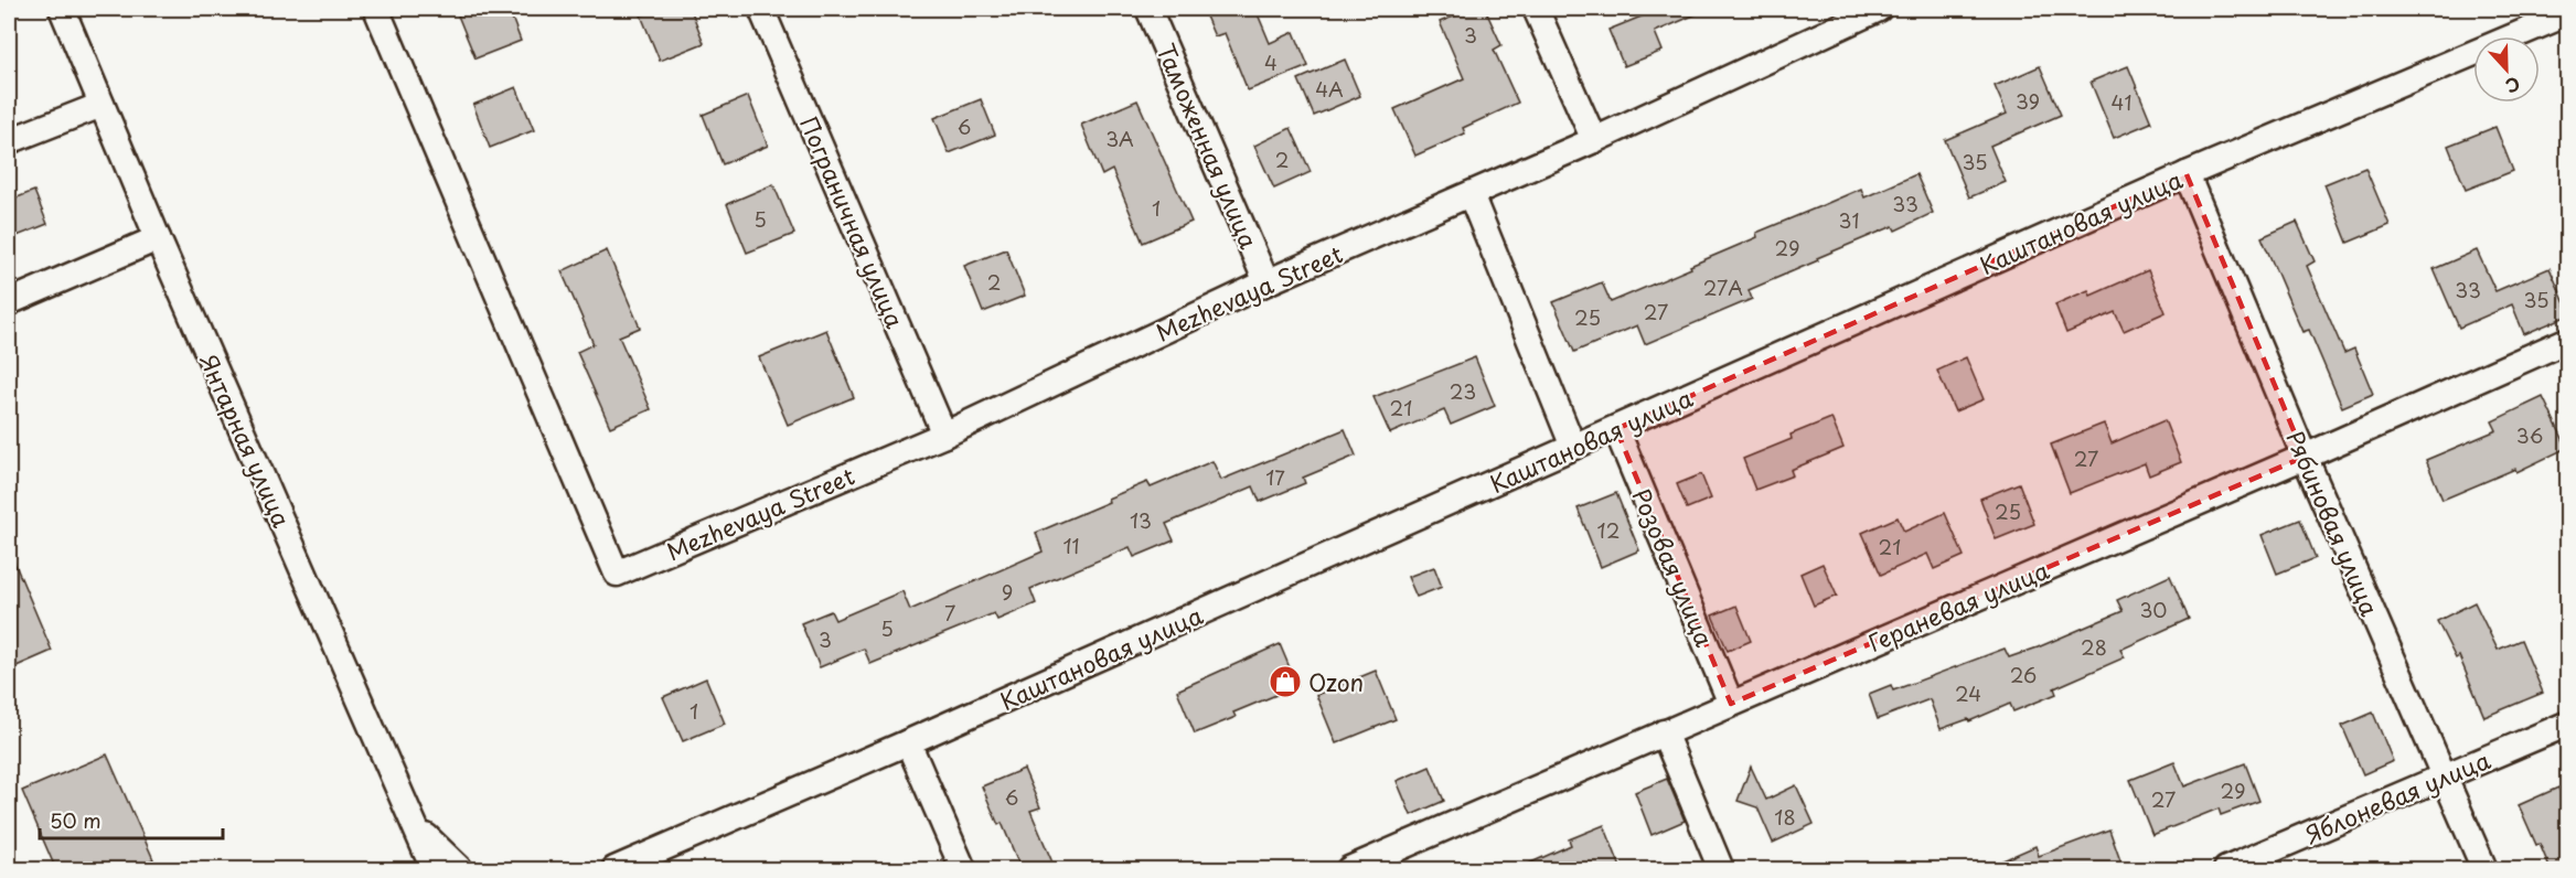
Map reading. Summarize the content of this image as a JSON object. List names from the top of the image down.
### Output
{
  "streets": {
    "street": [
      "Таможенная улица",
      "Пограничная улица",
      "Каштановая улица",
      "Mezhevaya Street",
      "Янтарная улица",
      "Рябиновая улица",
      "Розовая улица",
      "Гераневая улица",
      "Яблоневая улица"
    ]
  },
  "crossings": [
    ["Таможенная улица", "Mezhevaya Street"],
    ["Пограничная улица", "Mezhevaya Street"],
    ["Каштановая улица", "Рябиновая улица"],
    ["Каштановая улица", "Розовая улица"],
    ["Рябиновая улица", "Гераневая улица"],
    ["Рябиновая улица", "Яблоневая улица"],
    ["Розовая улица", "Гераневая улица"]
  ],
  "places": {
    "shop": ["Ozon"]
  },
  "house_numbers": [
    "3",
    "4",
    "4А",
    "39",
    "41",
    "6",
    "3А",
    "2",
    "35",
    "33",
    "1",
    "5",
    "31",
    "29",
    "2",
    "27А",
    "33",
    "35",
    "27",
    "25",
    "23",
    "21",
    "36",
    "27",
    "17",
    "25",
    "13",
    "12",
    "11",
    "21",
    "9",
    "30",
    "7",
    "5",
    "3",
    "28",
    "26",
    "24",
    "1",
    "29",
    "6",
    "27",
    "18"
  ],
  "scale_bar": "50 m",
  "north": "bottom"
}
